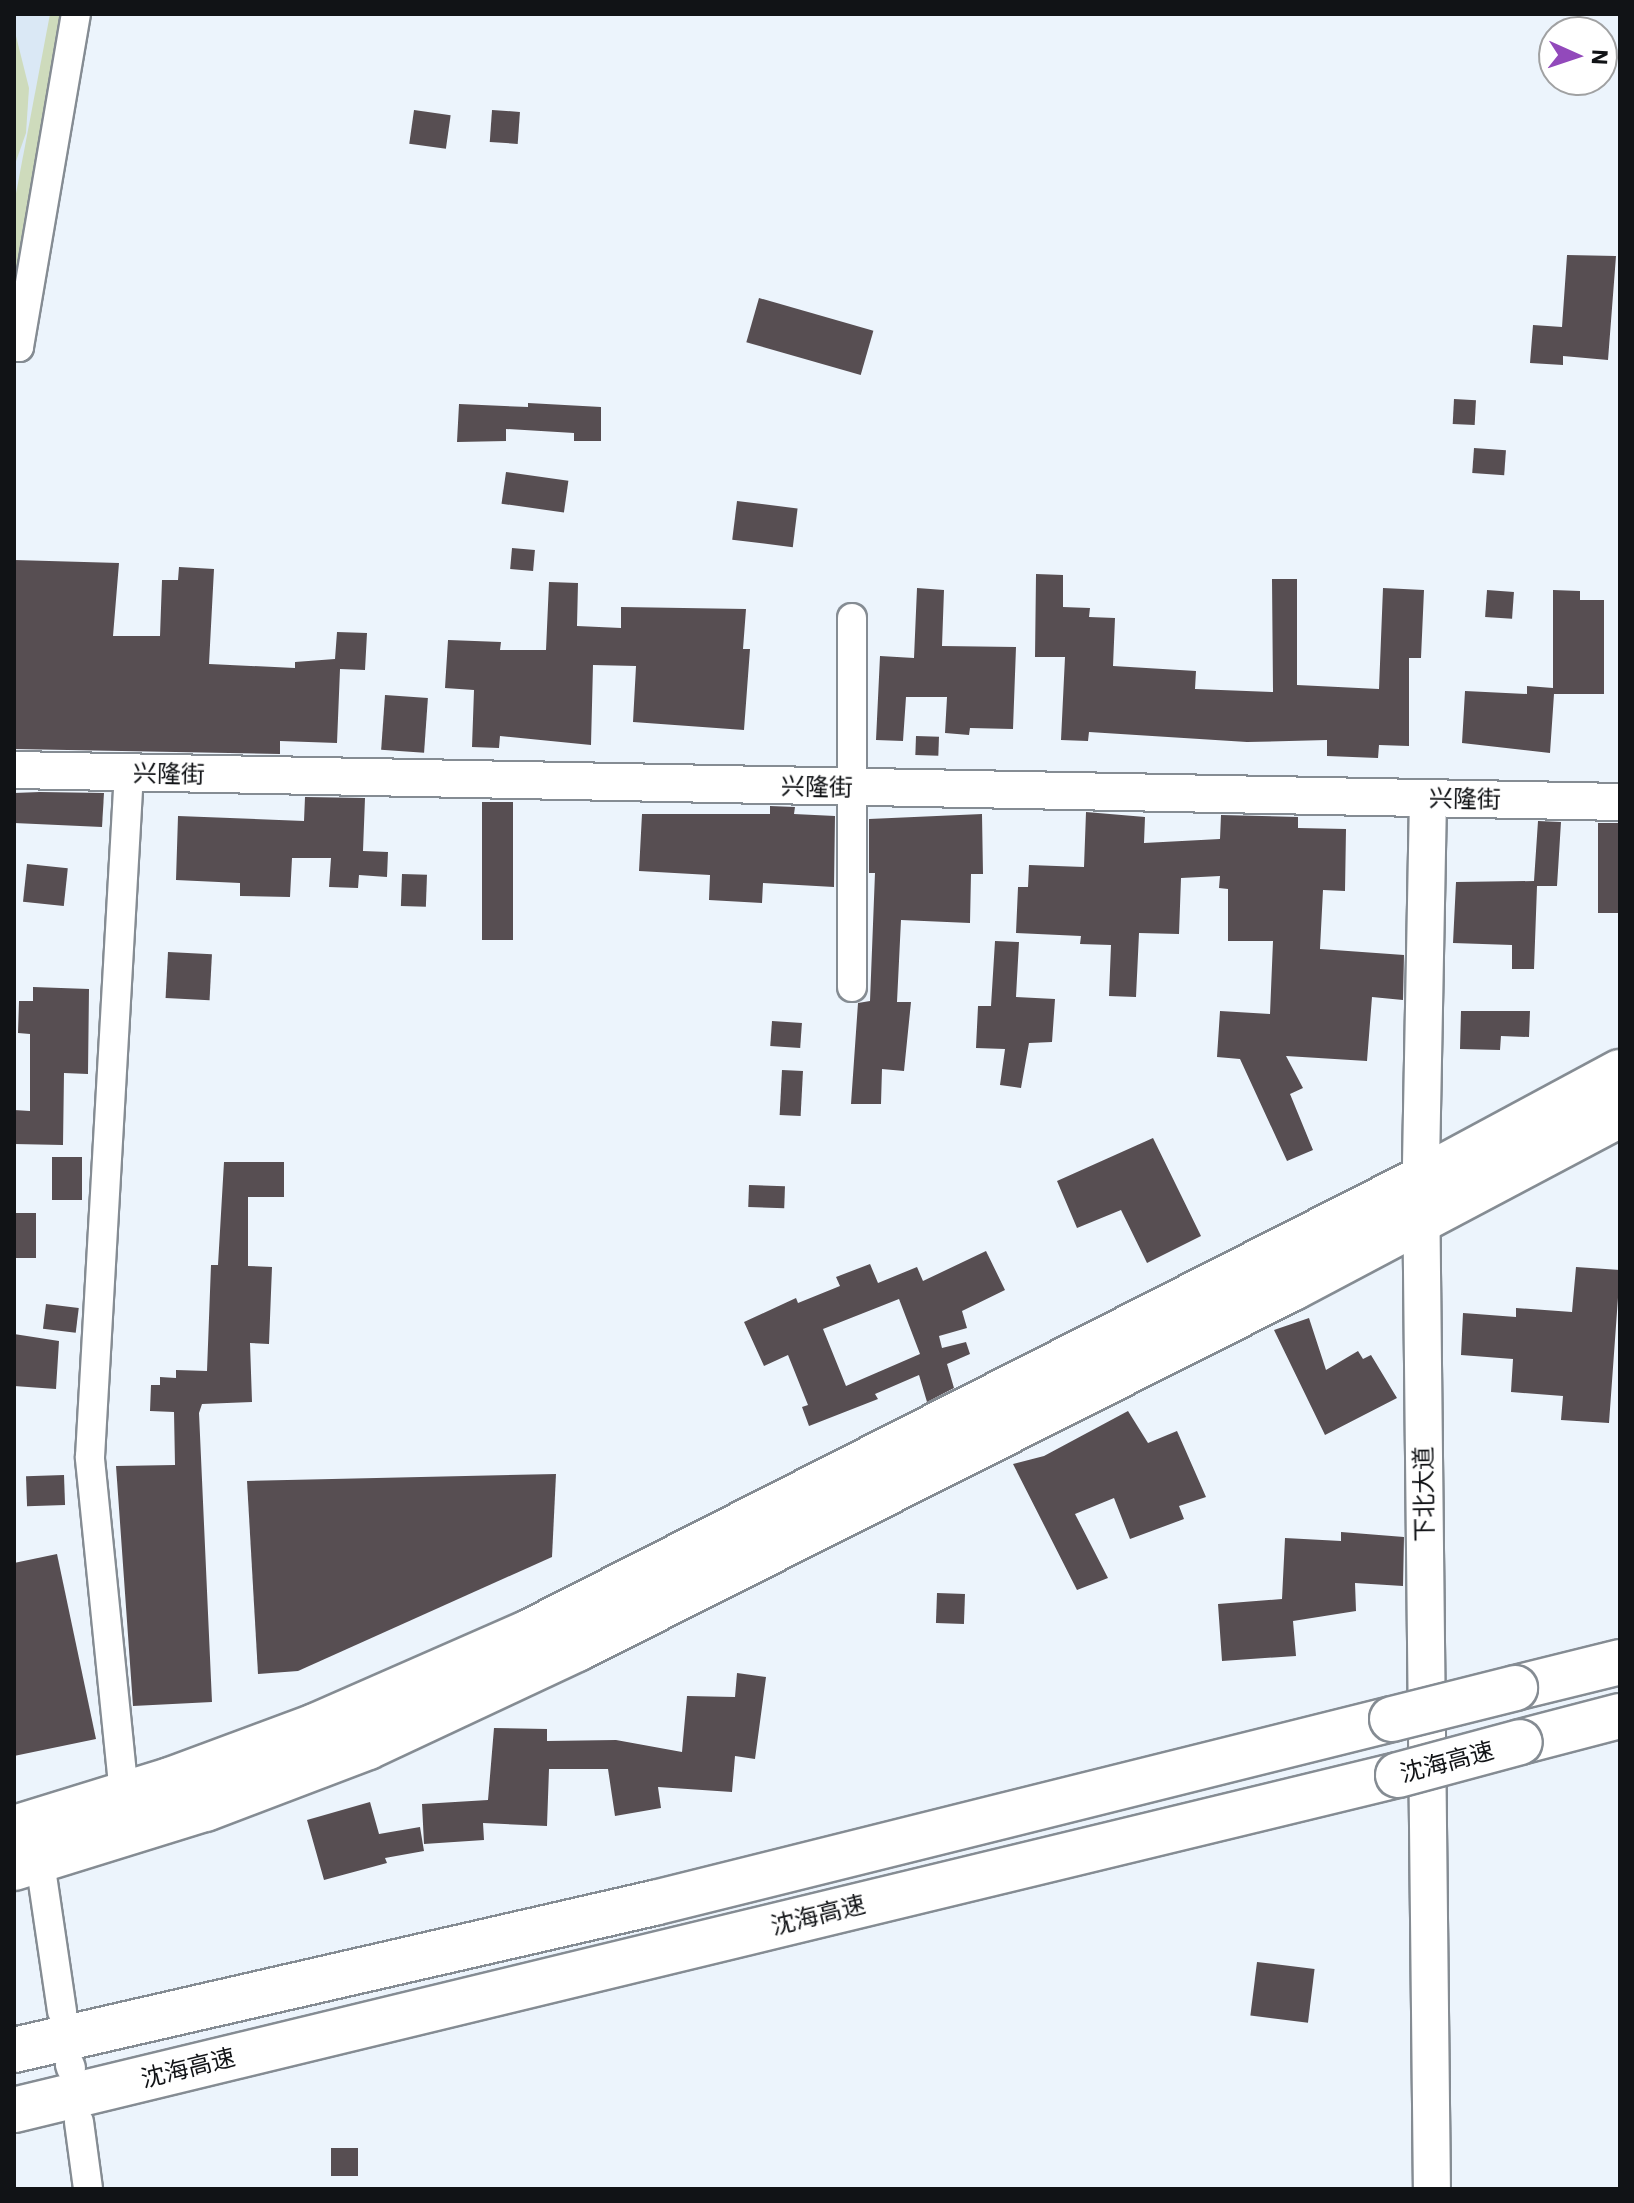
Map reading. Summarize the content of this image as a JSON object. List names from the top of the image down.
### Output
{
  "streets": {
    "main road": ["沈海高速"],
    "street": ["兴隆街", "下北大道"]
  },
  "crossings": [
    ["兴隆街", "下北大道"]
  ],
  "north": "right"
}
